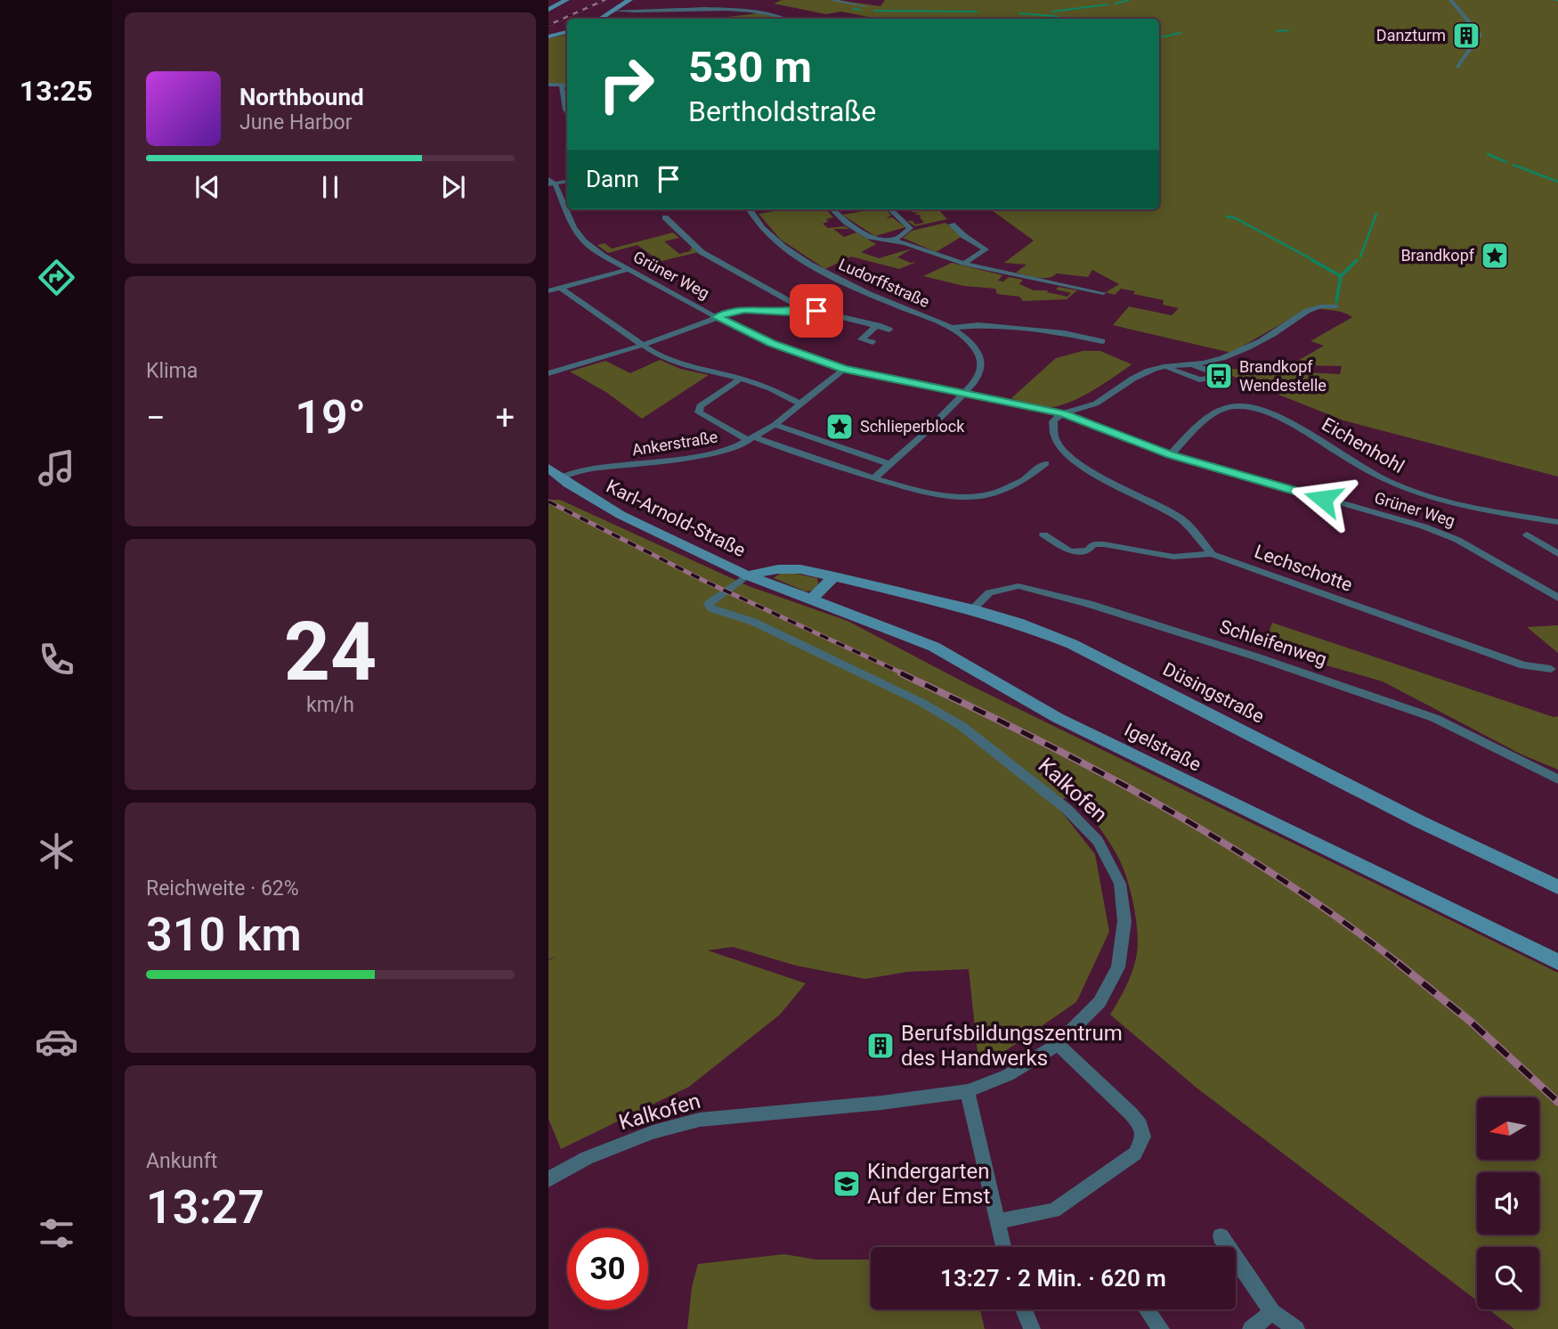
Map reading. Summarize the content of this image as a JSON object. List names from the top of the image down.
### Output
{
  "streets": {
    "main road": ["Karl-Arnold-Straße", "Düsingstraße", "Igelstraße"],
    "street": [
      "Grüner Weg",
      "Ludorffstraße",
      "Ankerstraße",
      "Eichenhohl",
      "Lechschotte",
      "Schleifenweg",
      "Kalkofen"
    ]
  },
  "crossings": [
    ["Grüner Weg", "Ludorffstraße"],
    ["Grüner Weg", "Ankerstraße"],
    ["Grüner Weg", "Eichenhohl"],
    ["Ankerstraße", "Karl-Arnold-Straße"],
    ["Karl-Arnold-Straße", "Düsingstraße"],
    ["Karl-Arnold-Straße", "Igelstraße"],
    ["Karl-Arnold-Straße", "Kalkofen"],
    ["Schleifenweg", "Düsingstraße"],
    ["Düsingstraße", "Igelstraße"]
  ],
  "places": {
    "building": ["Danzturm", "Berufsbildungszentrum des Handwerks"],
    "place": ["Brandkopf", "Schlieperblock"],
    "bus stop": ["Brandkopf Wendestelle"],
    "school or university": ["Kindergarten Auf der Emst"]
  },
  "north": "left",
  "page": {
    "tabs": "13:25",
    "turn": ["530 m", "Bertholdstraße"],
    "song": ["Northbound", "June Harbor"],
    "then": "Dann",
    "tile": [
      "Klima",
      ["24", "km/h"],
      ["Reichweite · 62%", "310 km"],
      ["Ankunft", "13:27"]
    ],
    "heat": ["−", "19°", "+"],
    "limit": "30",
    "trip": "13:27 · 2 Min. · 620 m"
  }
}
